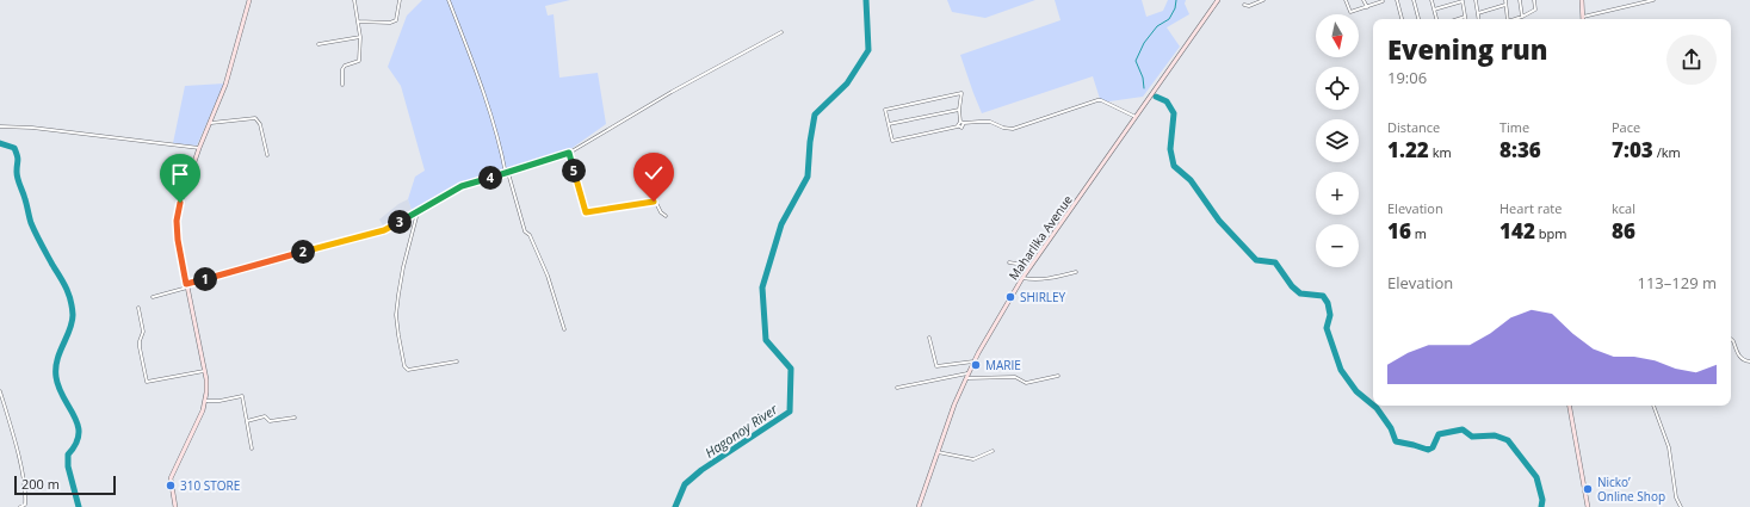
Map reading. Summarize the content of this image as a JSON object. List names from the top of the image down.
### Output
{
  "streets": {
    "main road": ["Maharlika Avenue"]
  },
  "water": ["Hagonoy River"],
  "places": [
    "SHIRLEY",
    "MARIE",
    "310 STORE",
    "Nicko’ Online Shop"
  ],
  "scale_bar": "200 m",
  "north": "bottom",
  "page": {
    "map_buttons": ["+", "−"],
    "heading": ["Evening run", "19:06"],
    "stats": [
      ["Distance", "1.22 km"],
      ["Time", "8:36"],
      ["Pace", "7:03 /km"],
      ["Elevation", "16 m"],
      ["Heart rate", "142 bpm"],
      ["kcal", "86"]
    ],
    "pins": [
      "5",
      "4",
      "3",
      "2",
      "1"
    ],
    "chart": ["Elevation", "113–129 m"],
    "scale": "200 m"
  }
}
